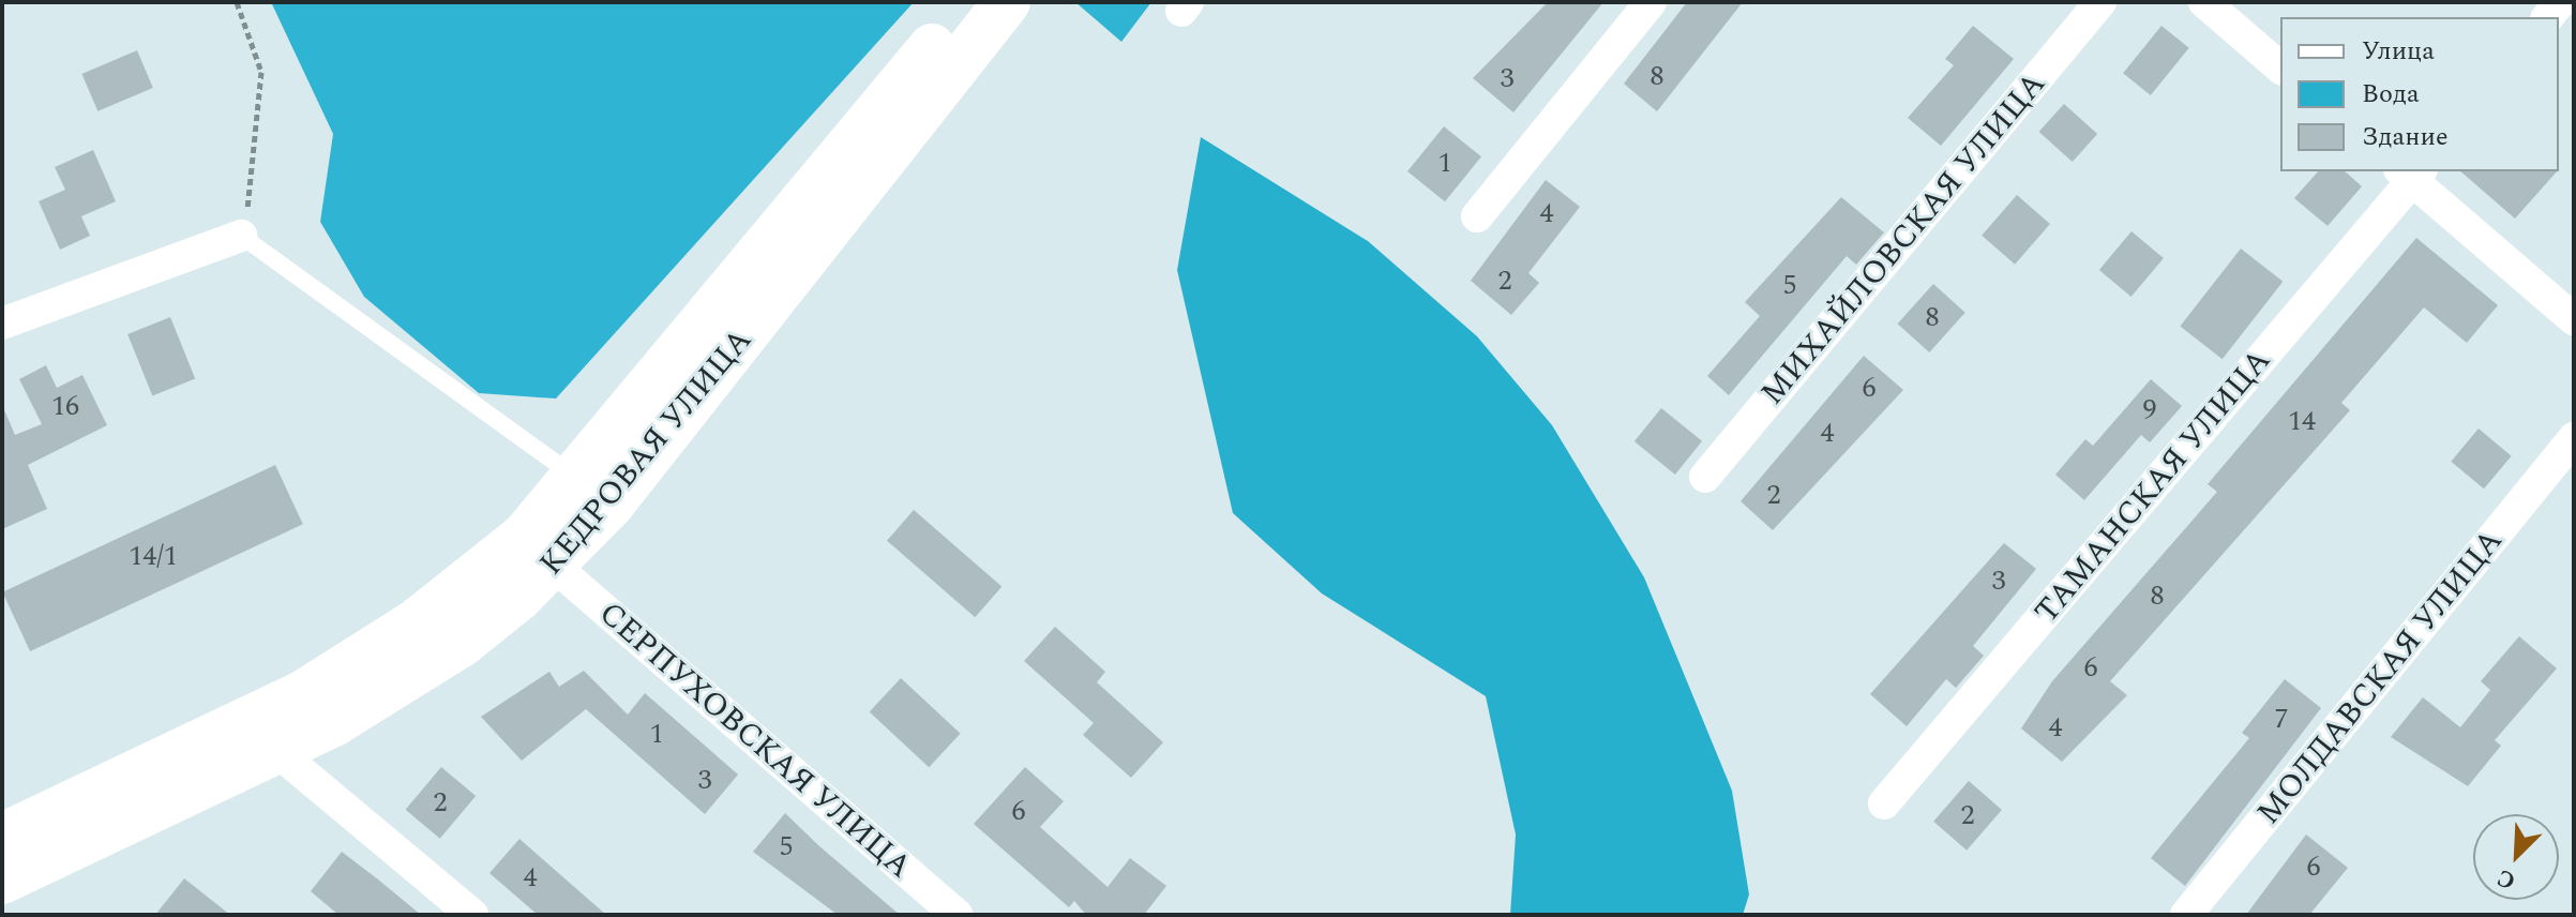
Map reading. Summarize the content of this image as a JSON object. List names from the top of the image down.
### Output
{
  "streets": {
    "main road": ["КЕДРОВАЯ УЛИЦА"],
    "street": [
      "МИХАЙЛОВСКАЯ УЛИЦА",
      "ТАМАНСКАЯ УЛИЦА",
      "МОЛДАВСКАЯ УЛИЦА",
      "СЕРПУХОВСКАЯ УЛИЦА"
    ]
  },
  "crossings": [
    ["КЕДРОВАЯ УЛИЦА", "СЕРПУХОВСКАЯ УЛИЦА"]
  ],
  "house_numbers": [
    "8",
    "3",
    "1",
    "4",
    "2",
    "5",
    "8",
    "6",
    "16",
    "9",
    "14",
    "4",
    "2",
    "14/1",
    "3",
    "8",
    "6",
    "7",
    "4",
    "1",
    "3",
    "2",
    "6",
    "2",
    "5",
    "6",
    "4"
  ],
  "legend": ["Улица", "Вода", "Здание"],
  "north": "bottom left"
}
